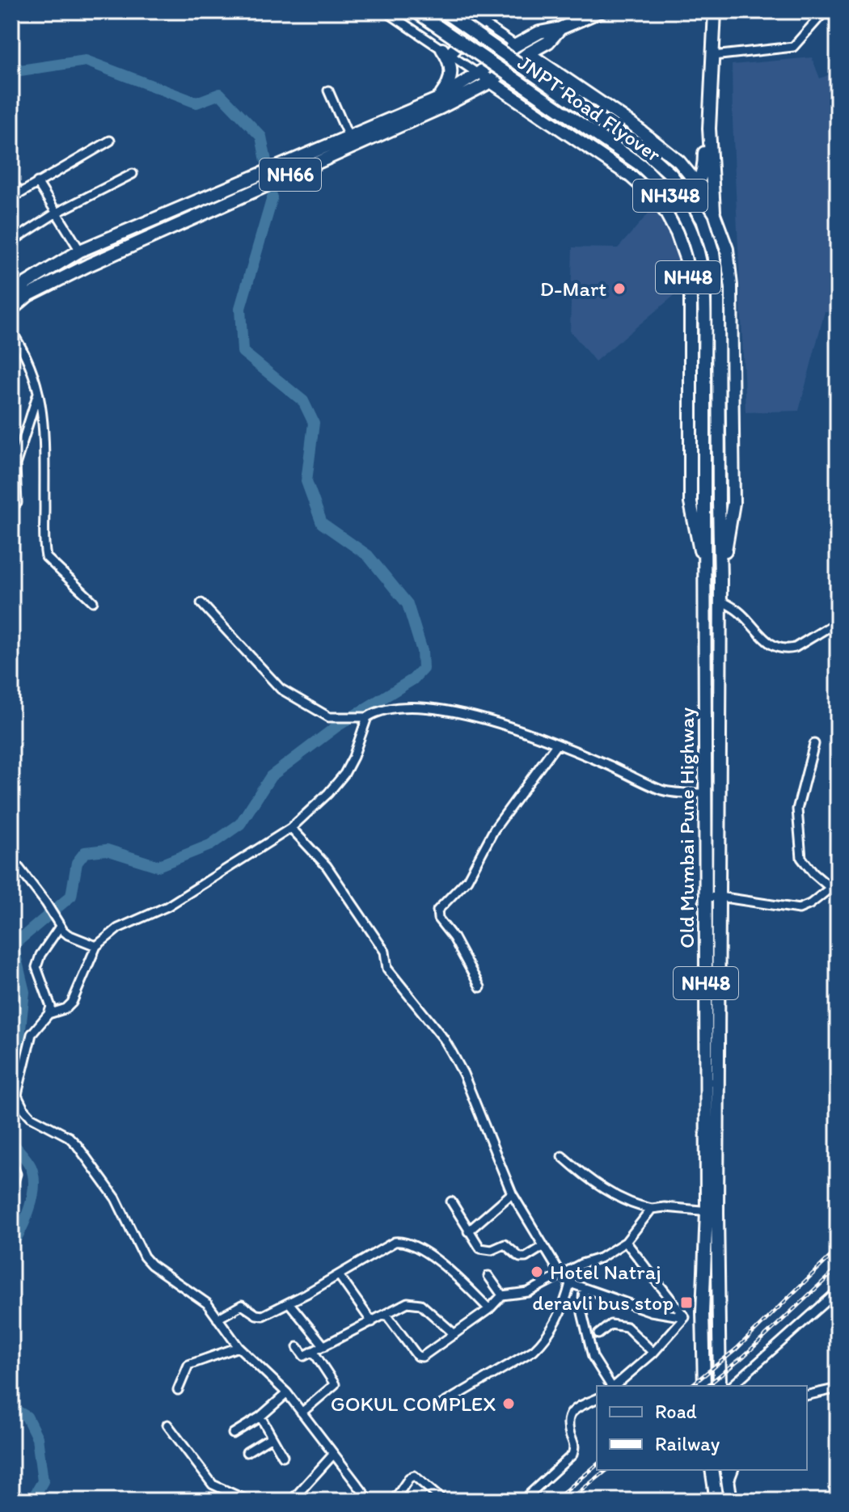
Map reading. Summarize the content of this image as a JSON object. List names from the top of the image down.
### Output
{
  "streets": {
    "highway": [
      "JNPT Road Flyover",
      "NH66",
      "NH348",
      "NH48",
      "Old Mumbai Pune Highway"
    ]
  },
  "crossings": [
    ["JNPT Road Flyover", "NH48"],
    ["JNPT Road Flyover", "Old Mumbai Pune Highway"],
    ["NH66", "NH48"],
    ["NH48", "Old Mumbai Pune Highway"]
  ],
  "places": {
    "other": ["D-Mart", "Hotel Natraj", "GOKUL COMPLEX"],
    "transit": ["deravli bus stop"]
  },
  "legend": ["Road", "Railway"]
}
